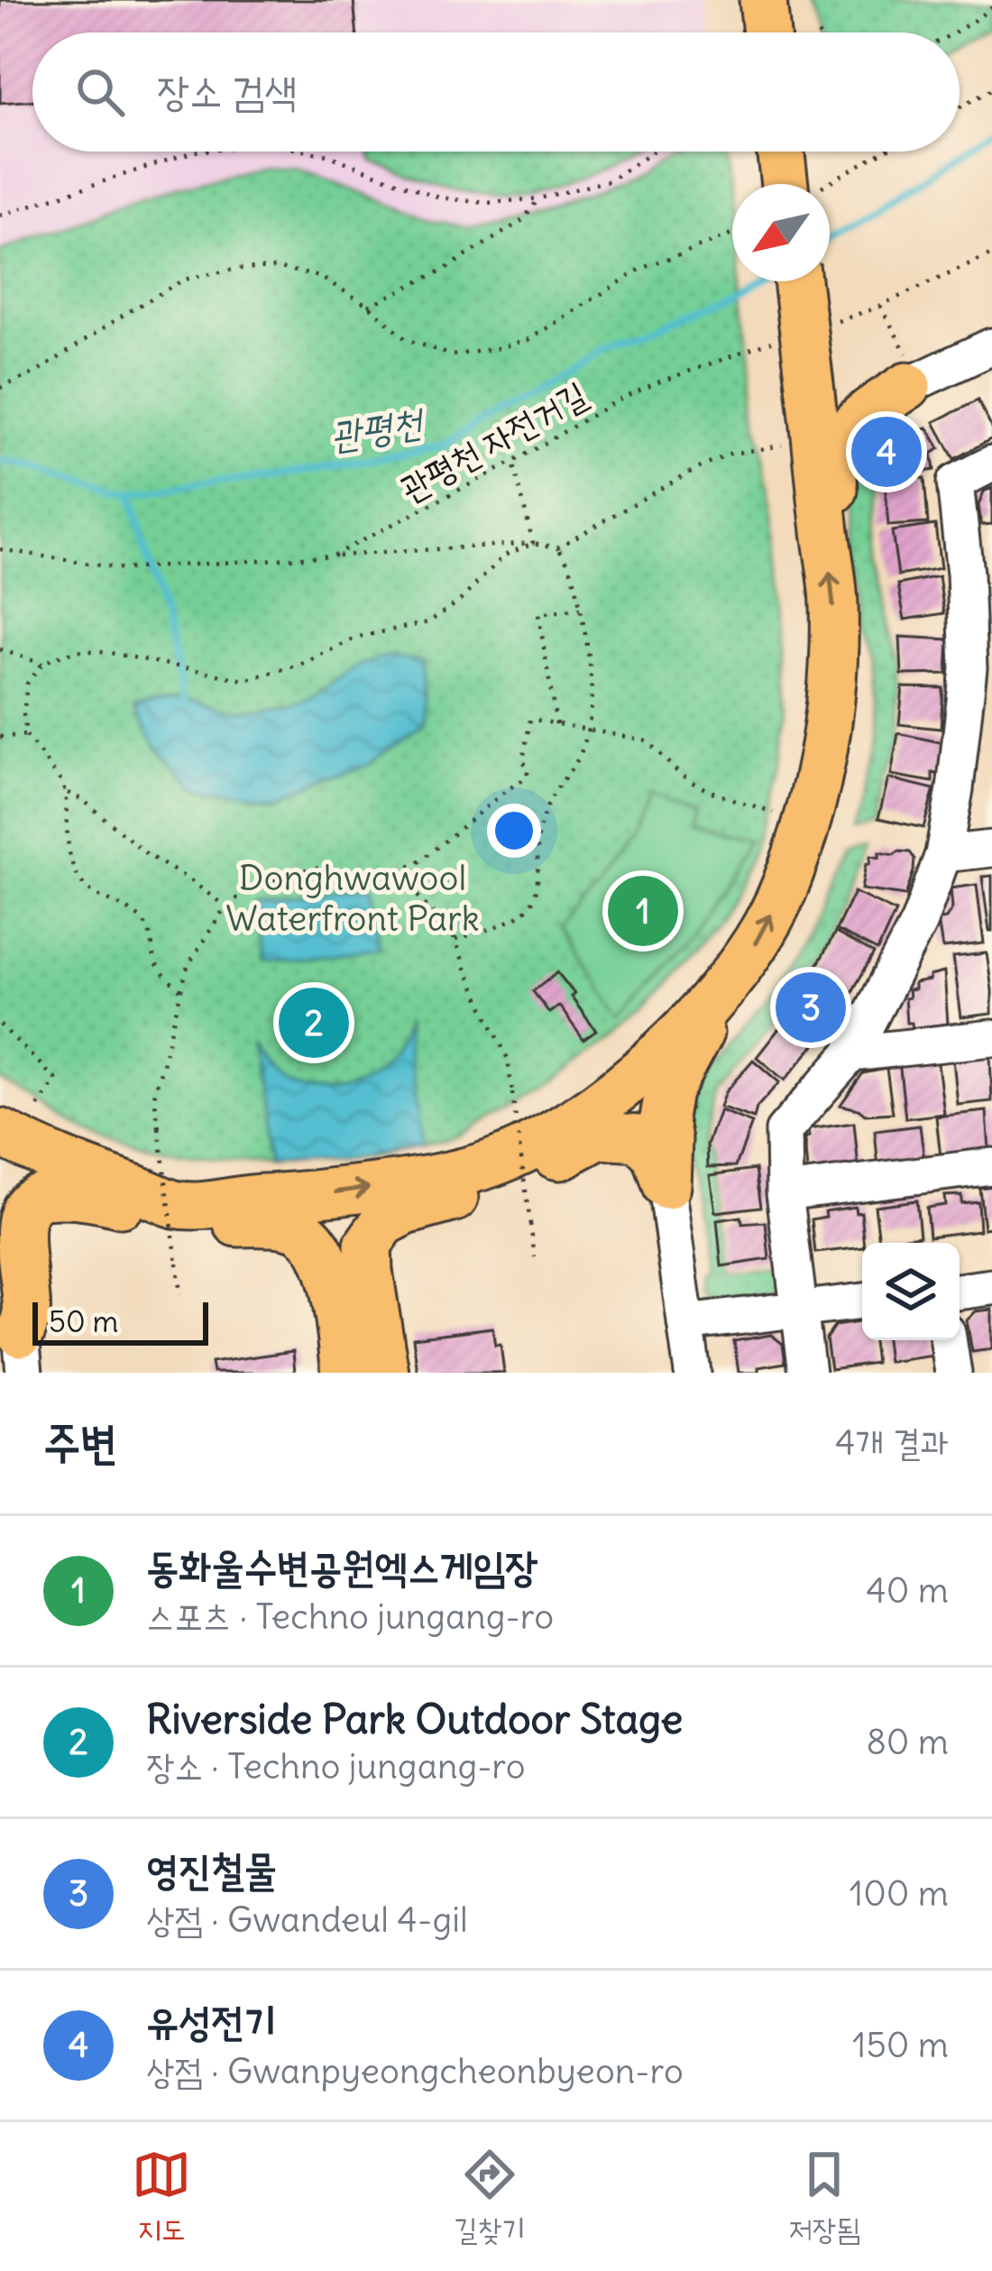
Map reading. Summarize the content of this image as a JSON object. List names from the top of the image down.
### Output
{
  "streets": {
    "path": ["관평천 자전거길"]
  },
  "water": ["관평천"],
  "parks": ["Donghwawool Waterfront Park"],
  "scale_bar": "50 m",
  "north": "bottom left",
  "page": {
    "search": "장소 검색",
    "pins": [
      "4",
      "1",
      "3",
      "2"
    ],
    "scale": "50 m",
    "heading": ["주변", "4개 결과"],
    "list": [
      {
        "mark": "1",
        "name": "동화울수변공원엑스게임장",
        "note": "스포츠 · Techno jungang-ro",
        "value": "40 m"
      },
      {
        "mark": "2",
        "name": "Riverside Park Outdoor Stage",
        "note": "장소 · Techno jungang-ro",
        "value": "80 m"
      },
      {
        "mark": "3",
        "name": "영진철물",
        "note": "상점 · Gwandeul 4-gil",
        "value": "100 m"
      },
      {
        "mark": "4",
        "name": "유성전기",
        "note": "상점 · Gwanpyeongcheonbyeon-ro",
        "value": "150 m"
      }
    ],
    "nav": ["지도", "길찾기", "저장됨"]
  }
}
